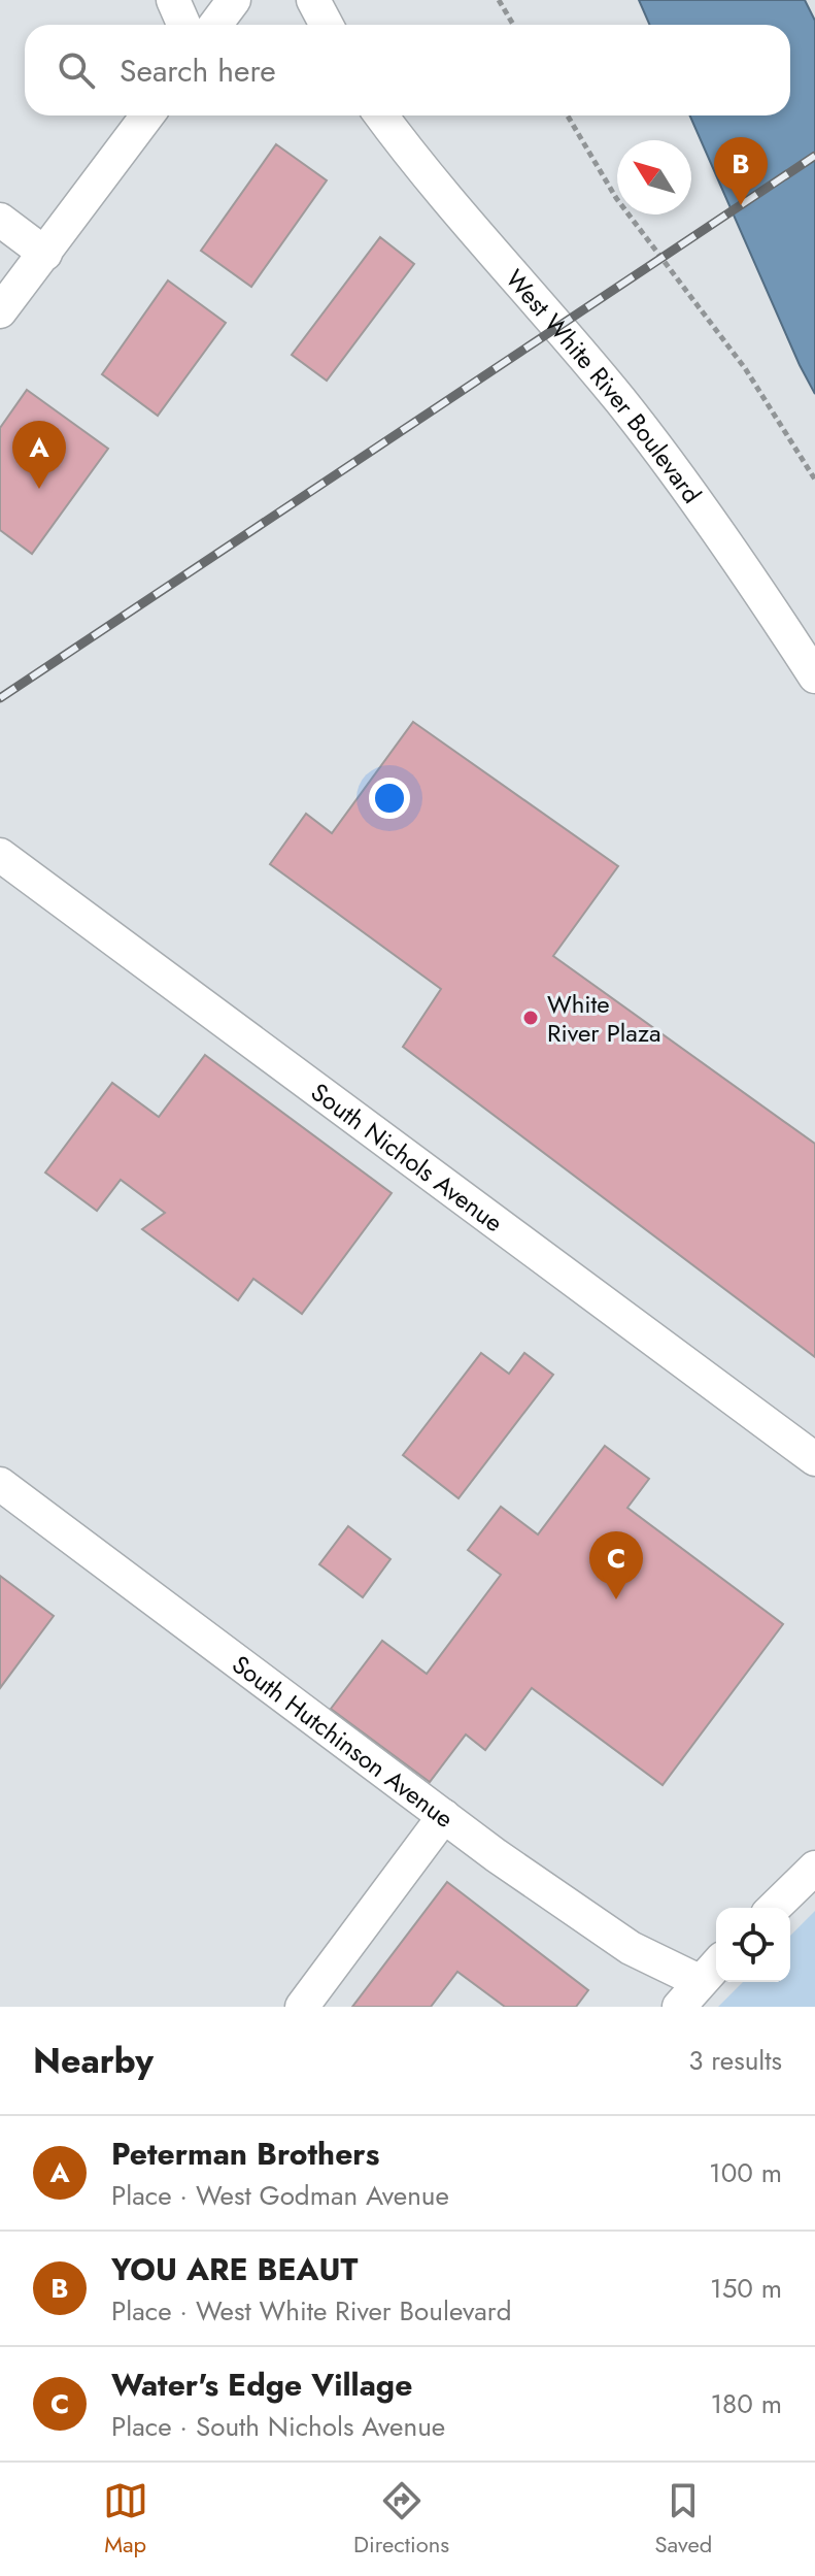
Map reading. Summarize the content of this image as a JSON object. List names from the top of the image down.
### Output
{
  "streets": {
    "street": ["West White River Boulevard", "South Nichols Avenue", "South Hutchinson Avenue"]
  },
  "places": ["White River Plaza"],
  "north": "top left",
  "page": {
    "search": "Search here",
    "pins": ["B", "A", "C"],
    "heading": ["Nearby", "3 results"],
    "list": [
      {
        "mark": "A",
        "name": "Peterman Brothers",
        "note": "Place · West Godman Avenue",
        "value": "100 m"
      },
      {
        "mark": "B",
        "name": "YOU ARE BEAUT",
        "note": "Place · West White River Boulevard",
        "value": "150 m"
      },
      {
        "mark": "C",
        "name": "Water's Edge Village",
        "note": "Place · South Nichols Avenue",
        "value": "180 m"
      }
    ],
    "nav": ["Map", "Directions", "Saved"]
  }
}
